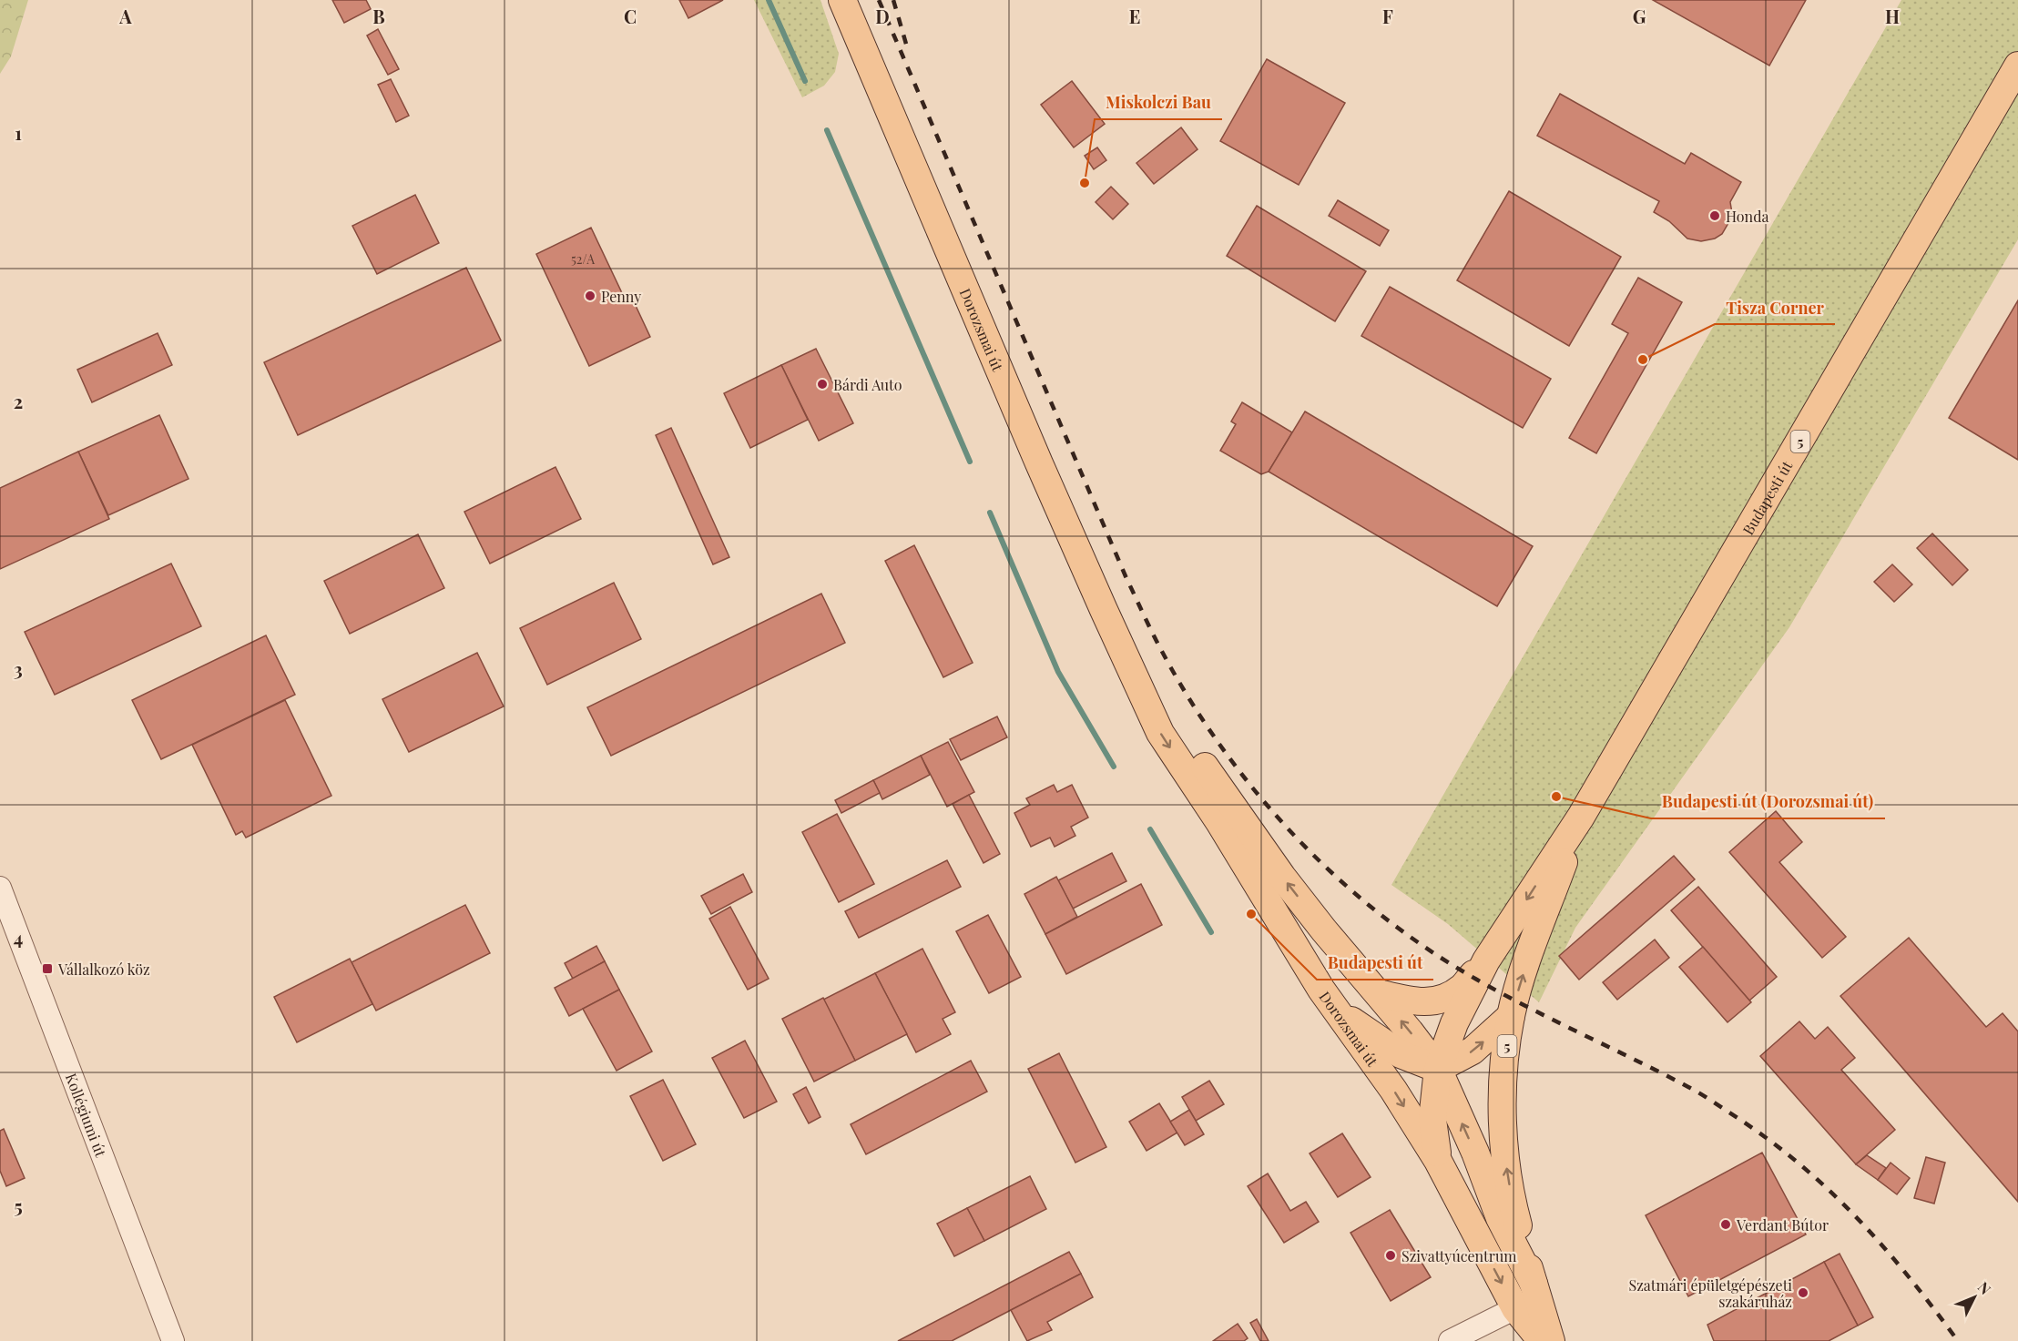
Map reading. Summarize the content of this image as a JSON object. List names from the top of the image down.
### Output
{
  "streets": {
    "main road": ["Dorozsmai út", "5", "Budapesti út"],
    "street": ["Kollégiumi út"]
  },
  "crossings": [
    ["Dorozsmai út", "Budapesti út"]
  ],
  "places": {
    "other": [
      "Miskolczi Bau",
      "Honda",
      "Penny",
      "Tisza Corner",
      "Bárdi Auto",
      "Budapesti út (Dorozsmai út)",
      "Budapesti út",
      "Verdant Bútor",
      "Szivattyúcentrum",
      "Szatmári épületgépészeti szakáruház"
    ],
    "transit": ["Vállalkozó köz"]
  },
  "house_numbers": ["52/A"],
  "north": "top right",
  "grid": {
    "columns": [
      "A",
      "B",
      "C",
      "D",
      "E",
      "F",
      "G",
      "H"
    ],
    "rows": [
      "1",
      "2",
      "3",
      "4",
      "5"
    ]
  }
}
